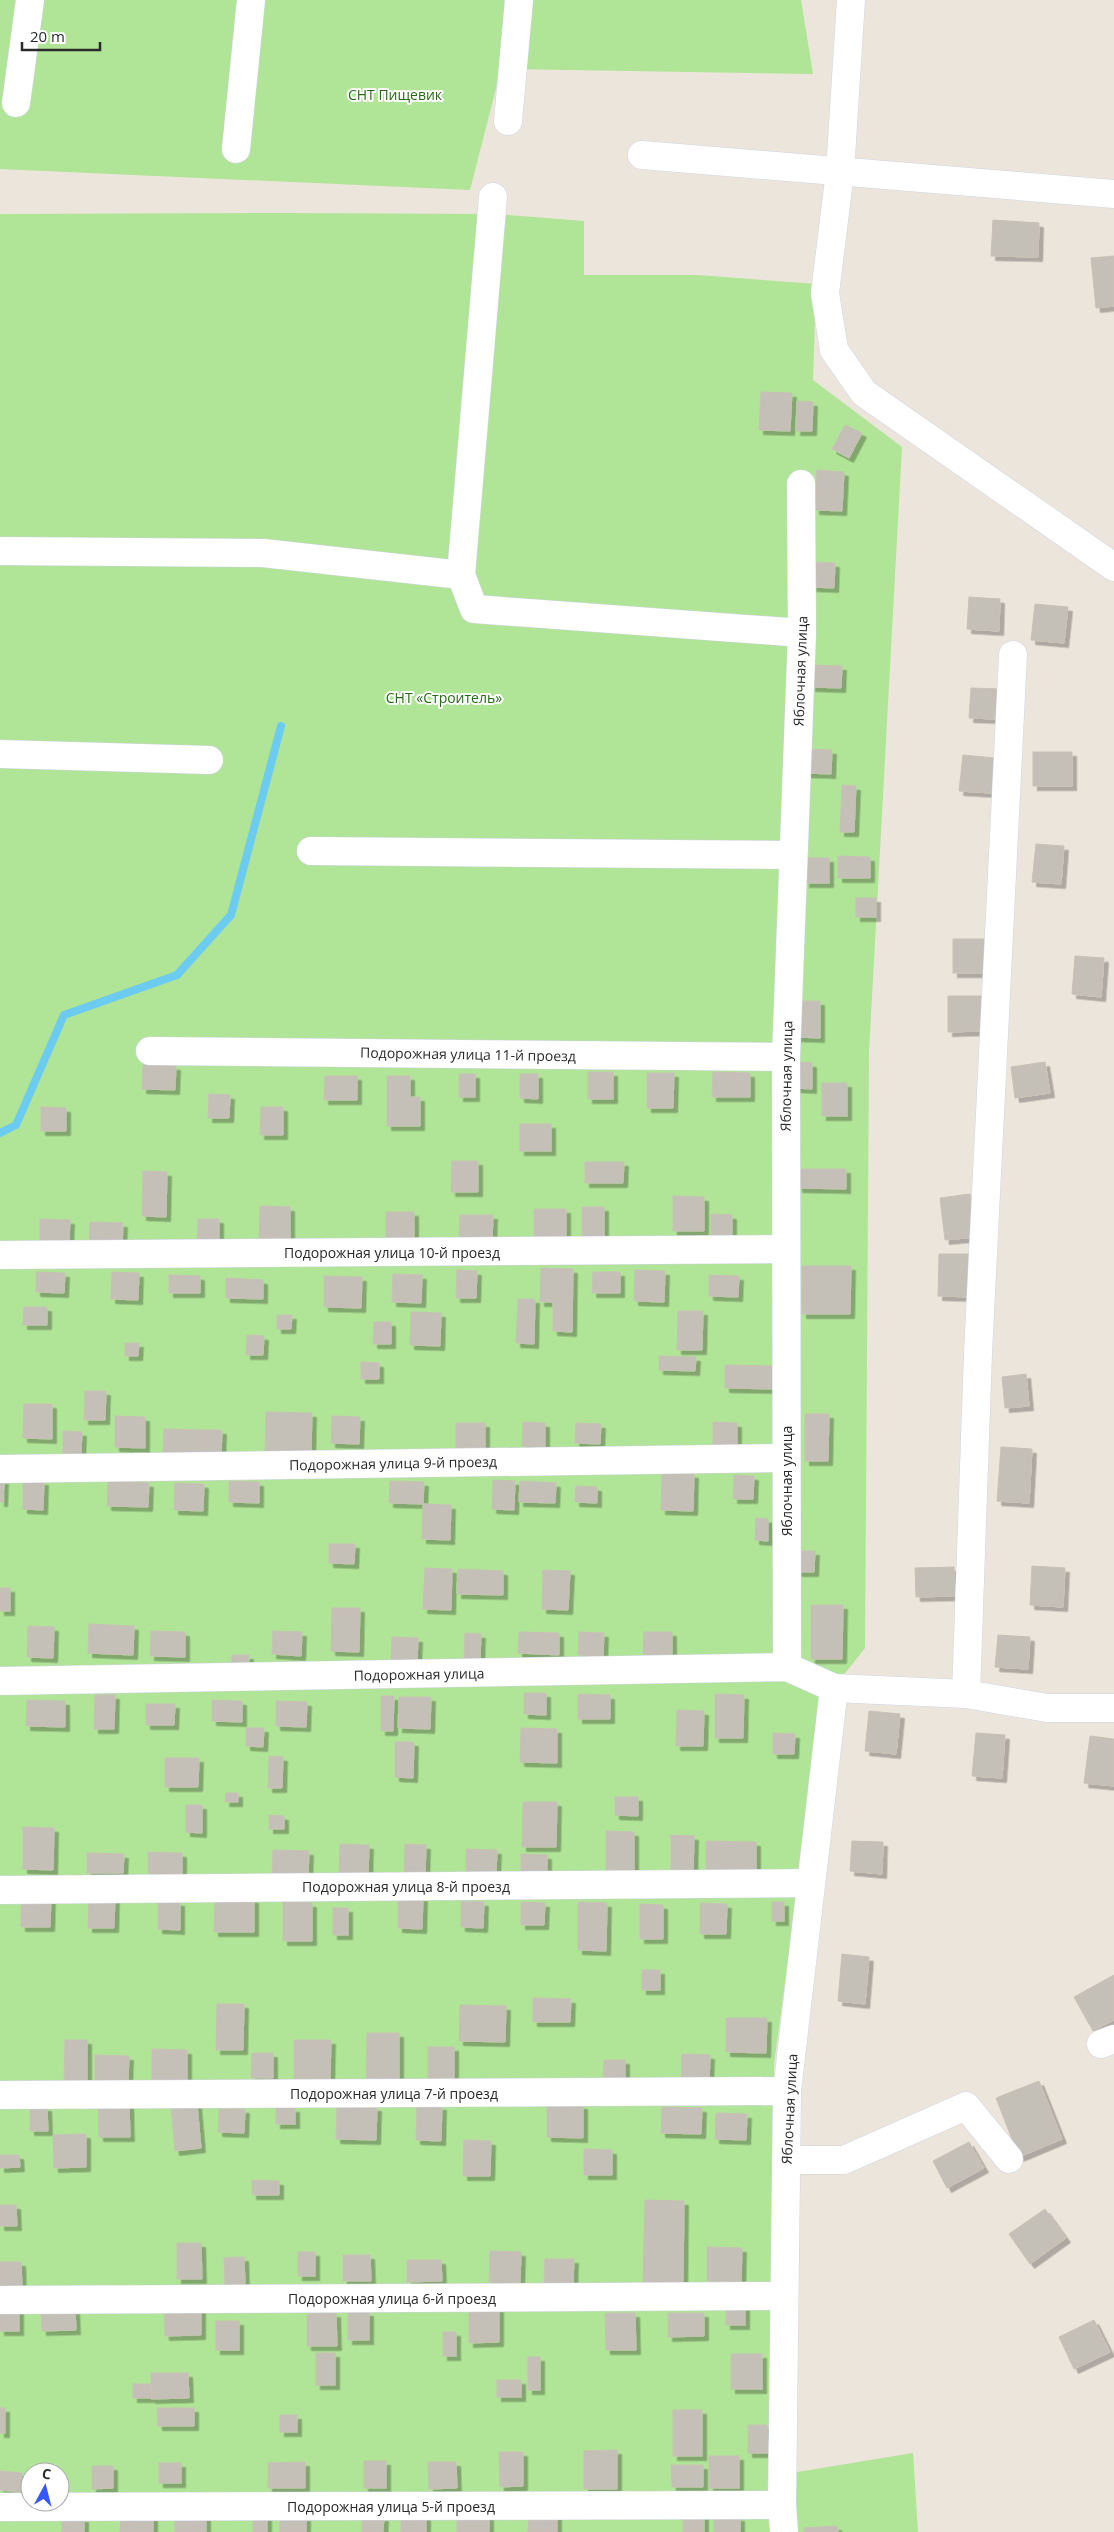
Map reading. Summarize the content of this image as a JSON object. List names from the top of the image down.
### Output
{
  "streets": {
    "street": [
      "Яблочная улица",
      "Подорожная улица 11-й проезд",
      "Подорожная улица 10-й проезд",
      "Подорожная улица 9-й проезд",
      "Подорожная улица",
      "Подорожная улица 8-й проезд",
      "Подорожная улица 7-й проезд",
      "Подорожная улица 6-й проезд",
      "Подорожная улица 5-й проезд"
    ]
  },
  "crossings": [
    ["Яблочная улица", "Подорожная улица 11-й проезд"],
    ["Яблочная улица", "Подорожная улица 10-й проезд"],
    ["Яблочная улица", "Подорожная улица 9-й проезд"],
    ["Яблочная улица", "Подорожная улица"],
    ["Яблочная улица", "Подорожная улица 8-й проезд"],
    ["Яблочная улица", "Подорожная улица 7-й проезд"],
    ["Яблочная улица", "Подорожная улица 6-й проезд"],
    ["Яблочная улица", "Подорожная улица 5-й проезд"]
  ],
  "parks": ["СНТ Пищевик", "СНТ «Строитель»"],
  "scale_bar": "20 m",
  "north": "top"
}
